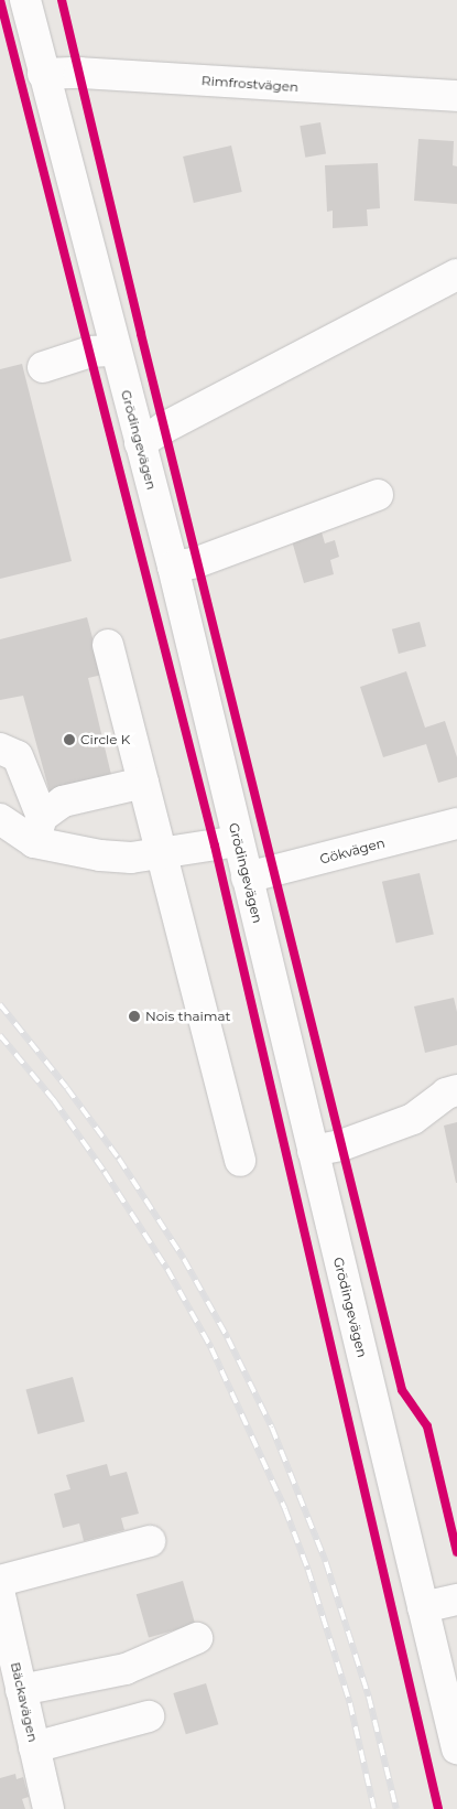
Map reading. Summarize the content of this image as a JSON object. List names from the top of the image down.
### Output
{
  "streets": {
    "street": [
      "Rimfrostvägen",
      "Grödingevägen",
      "Gökvägen",
      "Bäckavägen"
    ]
  },
  "crossings": [
    ["Rimfrostvägen", "Grödingevägen"],
    ["Grödingevägen", "Gökvägen"]
  ],
  "places": ["Circle K", "Nois thaimat"]
}
